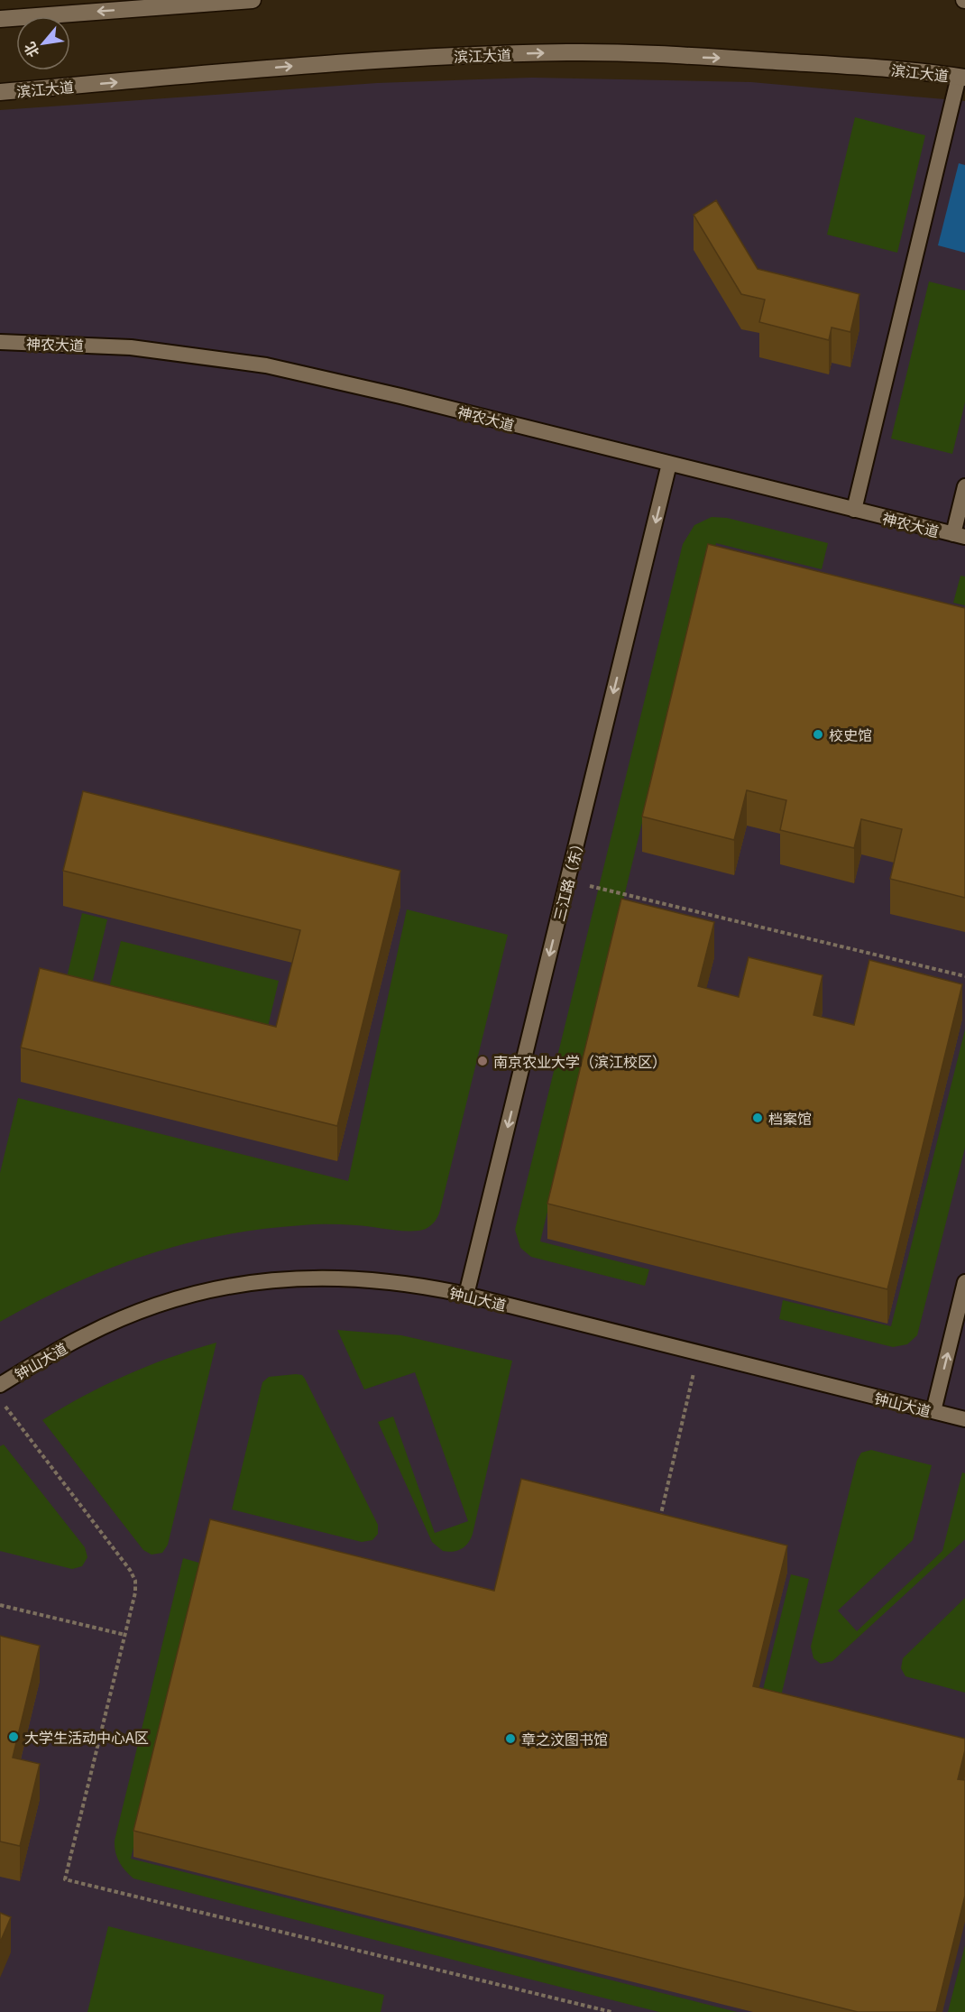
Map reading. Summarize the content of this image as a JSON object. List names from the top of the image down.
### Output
{
  "streets": {
    "main road": ["滨江大道"],
    "lane": ["神农大道", "三江路（东）", "钟山大道"]
  },
  "crossings": [
    ["神农大道", "三江路（东）"],
    ["三江路（东）", "钟山大道"]
  ],
  "one_way": ["滨江大道", "三江路（东）"],
  "places": [
    "校史馆",
    "南京农业大学（滨江校区）",
    "档案馆",
    "大学生活动中心A区",
    "章之汶图书馆"
  ],
  "north": "bottom left"
}
